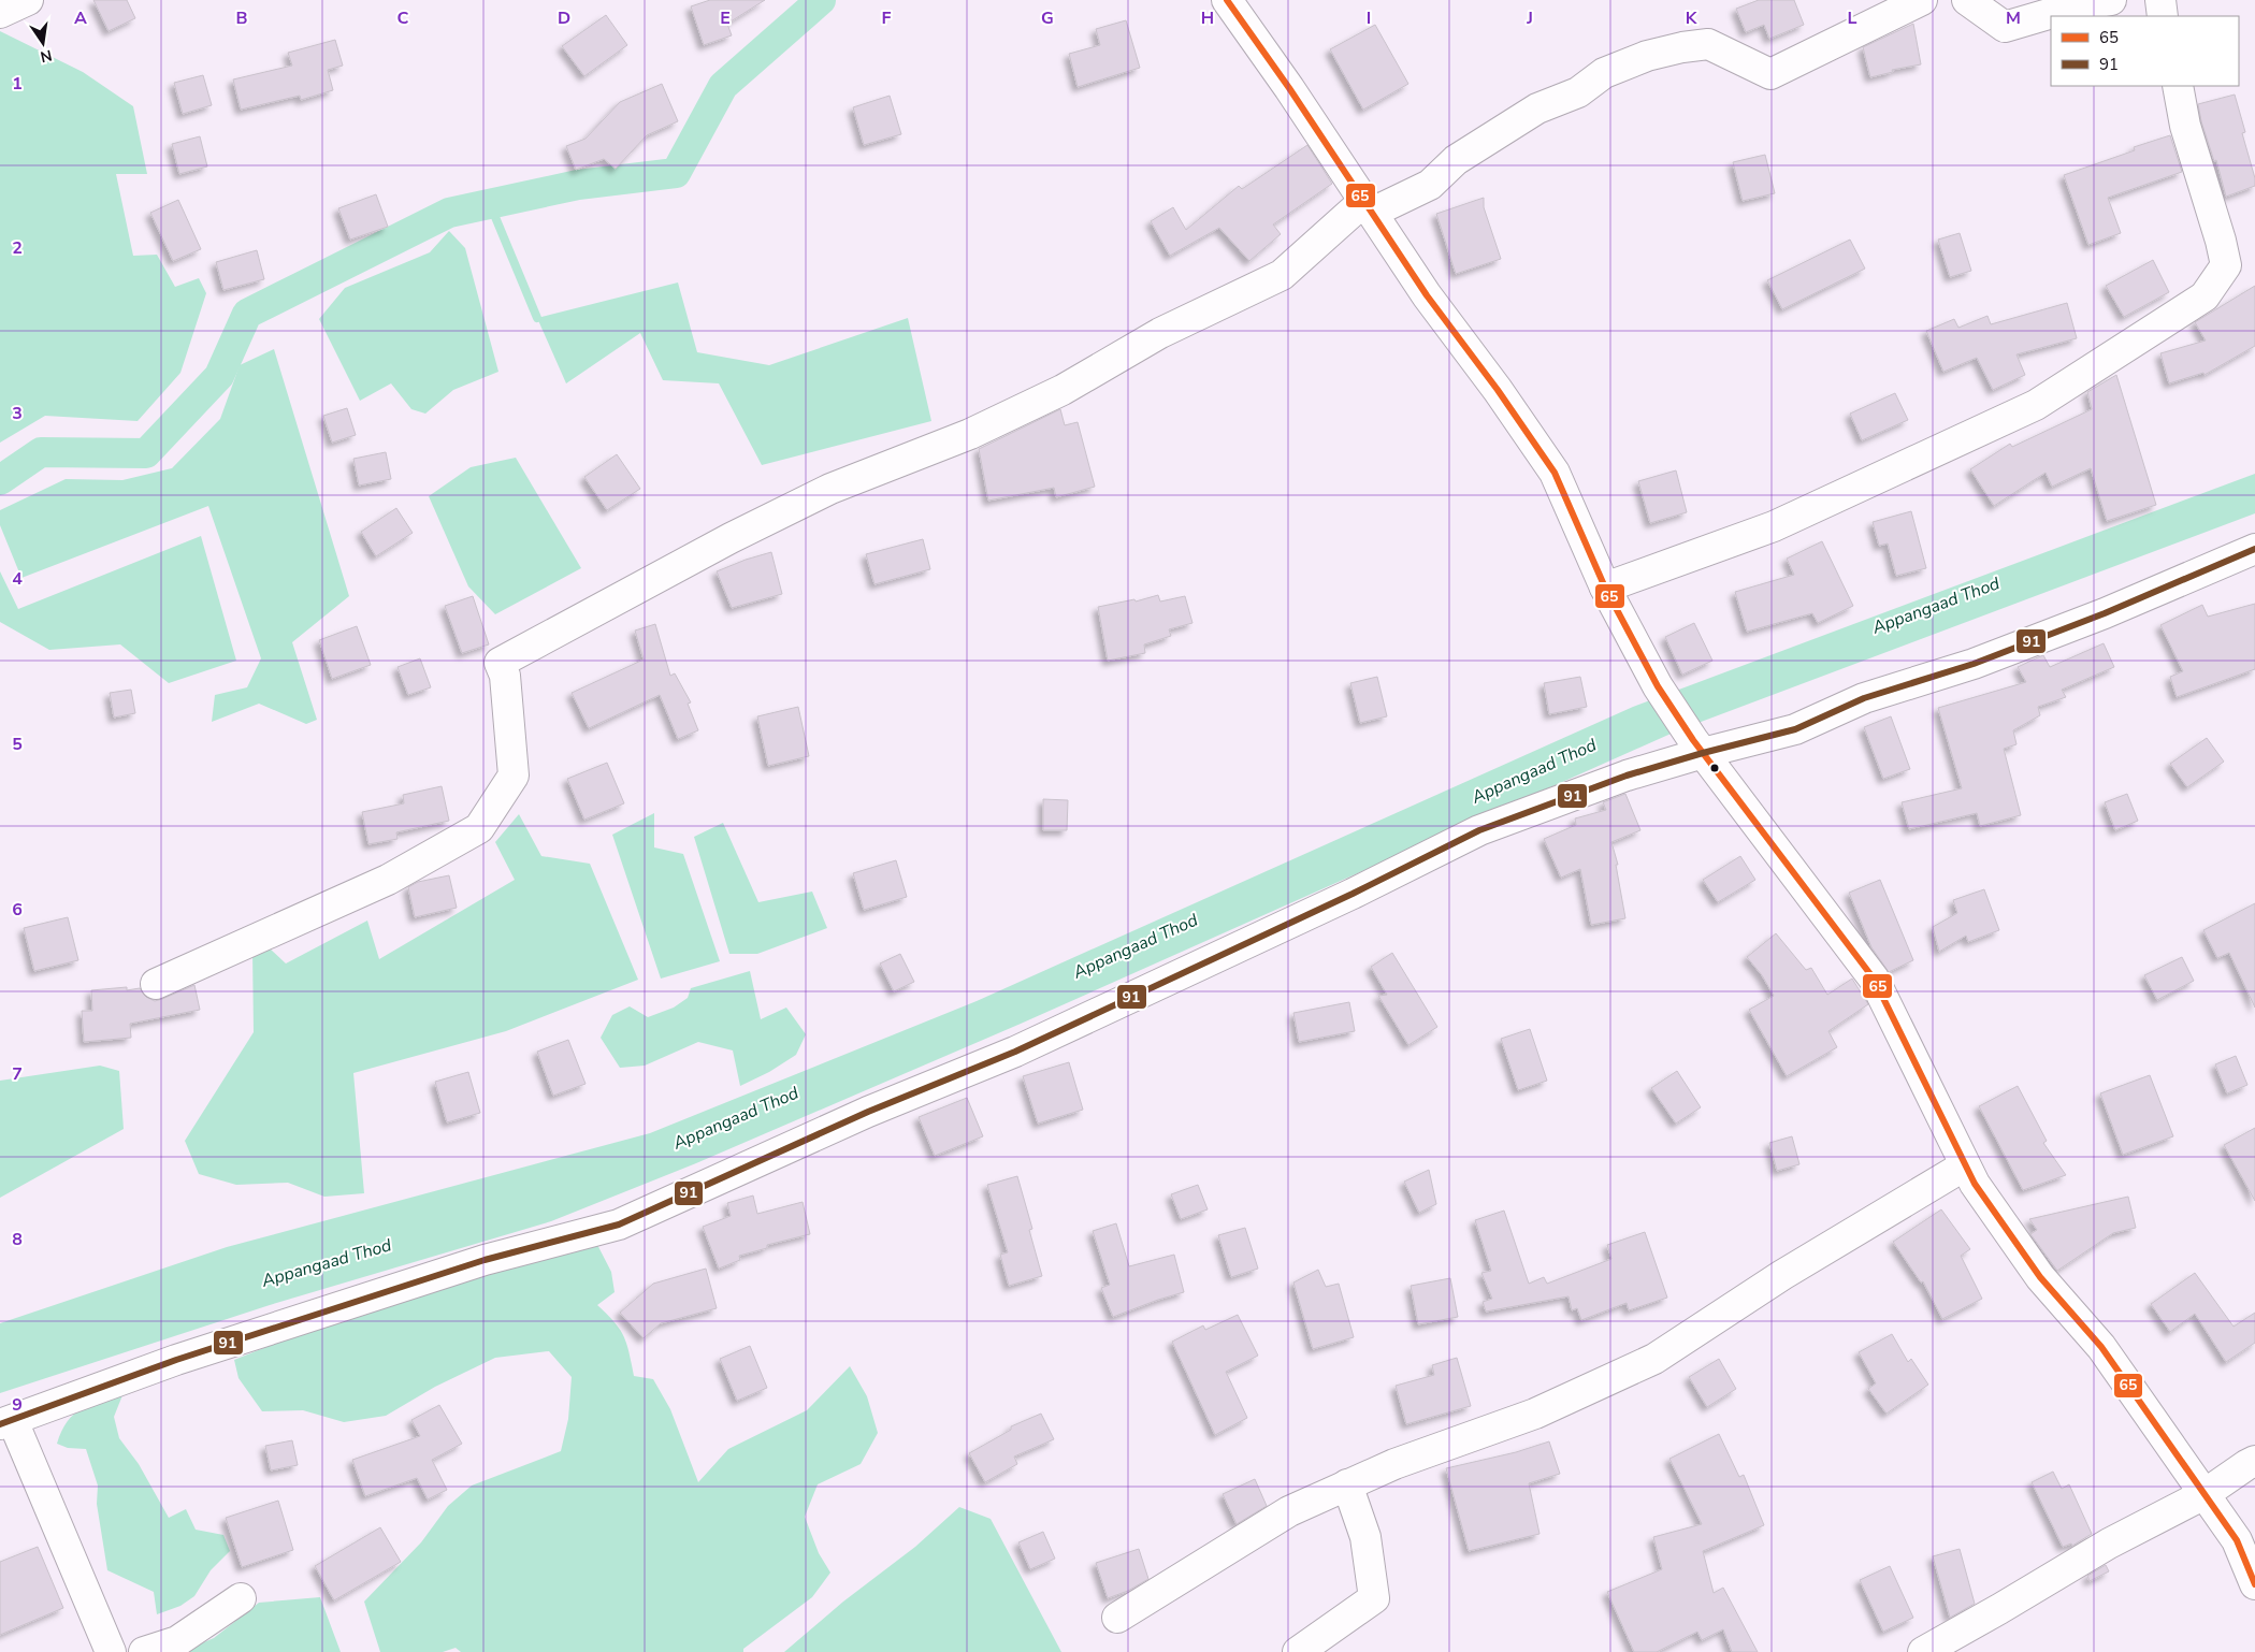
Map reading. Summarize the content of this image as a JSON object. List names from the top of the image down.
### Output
{
  "water": ["Appangaad Thod"],
  "lines": ["transit line 65", "transit line 91"],
  "legend": ["65", "91"],
  "north": "bottom",
  "grid": {
    "columns": [
      "A",
      "B",
      "C",
      "D",
      "E",
      "F",
      "G",
      "H",
      "I",
      "J",
      "K",
      "L",
      "M"
    ],
    "rows": [
      "1",
      "2",
      "3",
      "4",
      "5",
      "6",
      "7",
      "8",
      "9"
    ]
  }
}
